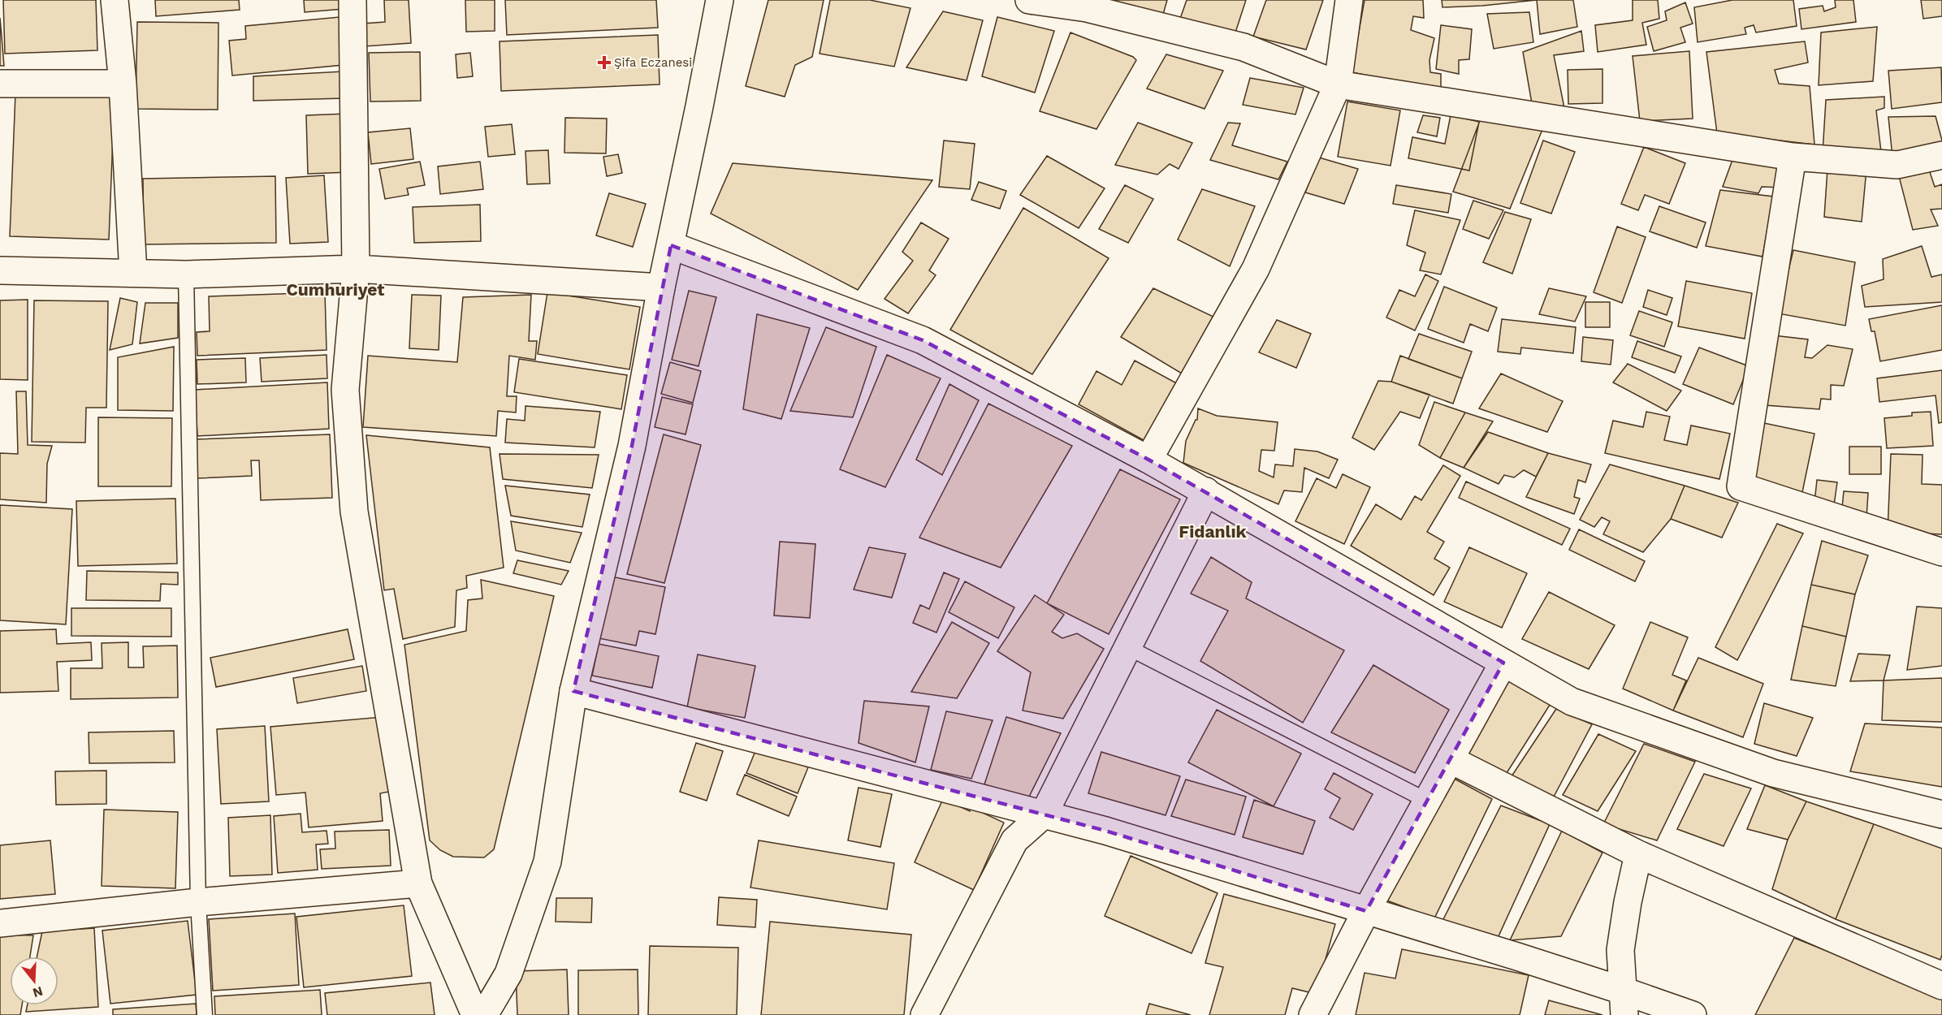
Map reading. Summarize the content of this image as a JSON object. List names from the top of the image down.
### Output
{
  "districts": ["Cumhuriyet", "Fidanlık"],
  "places": {
    "health": ["Şifa Eczanesi"]
  },
  "north": "bottom"
}
